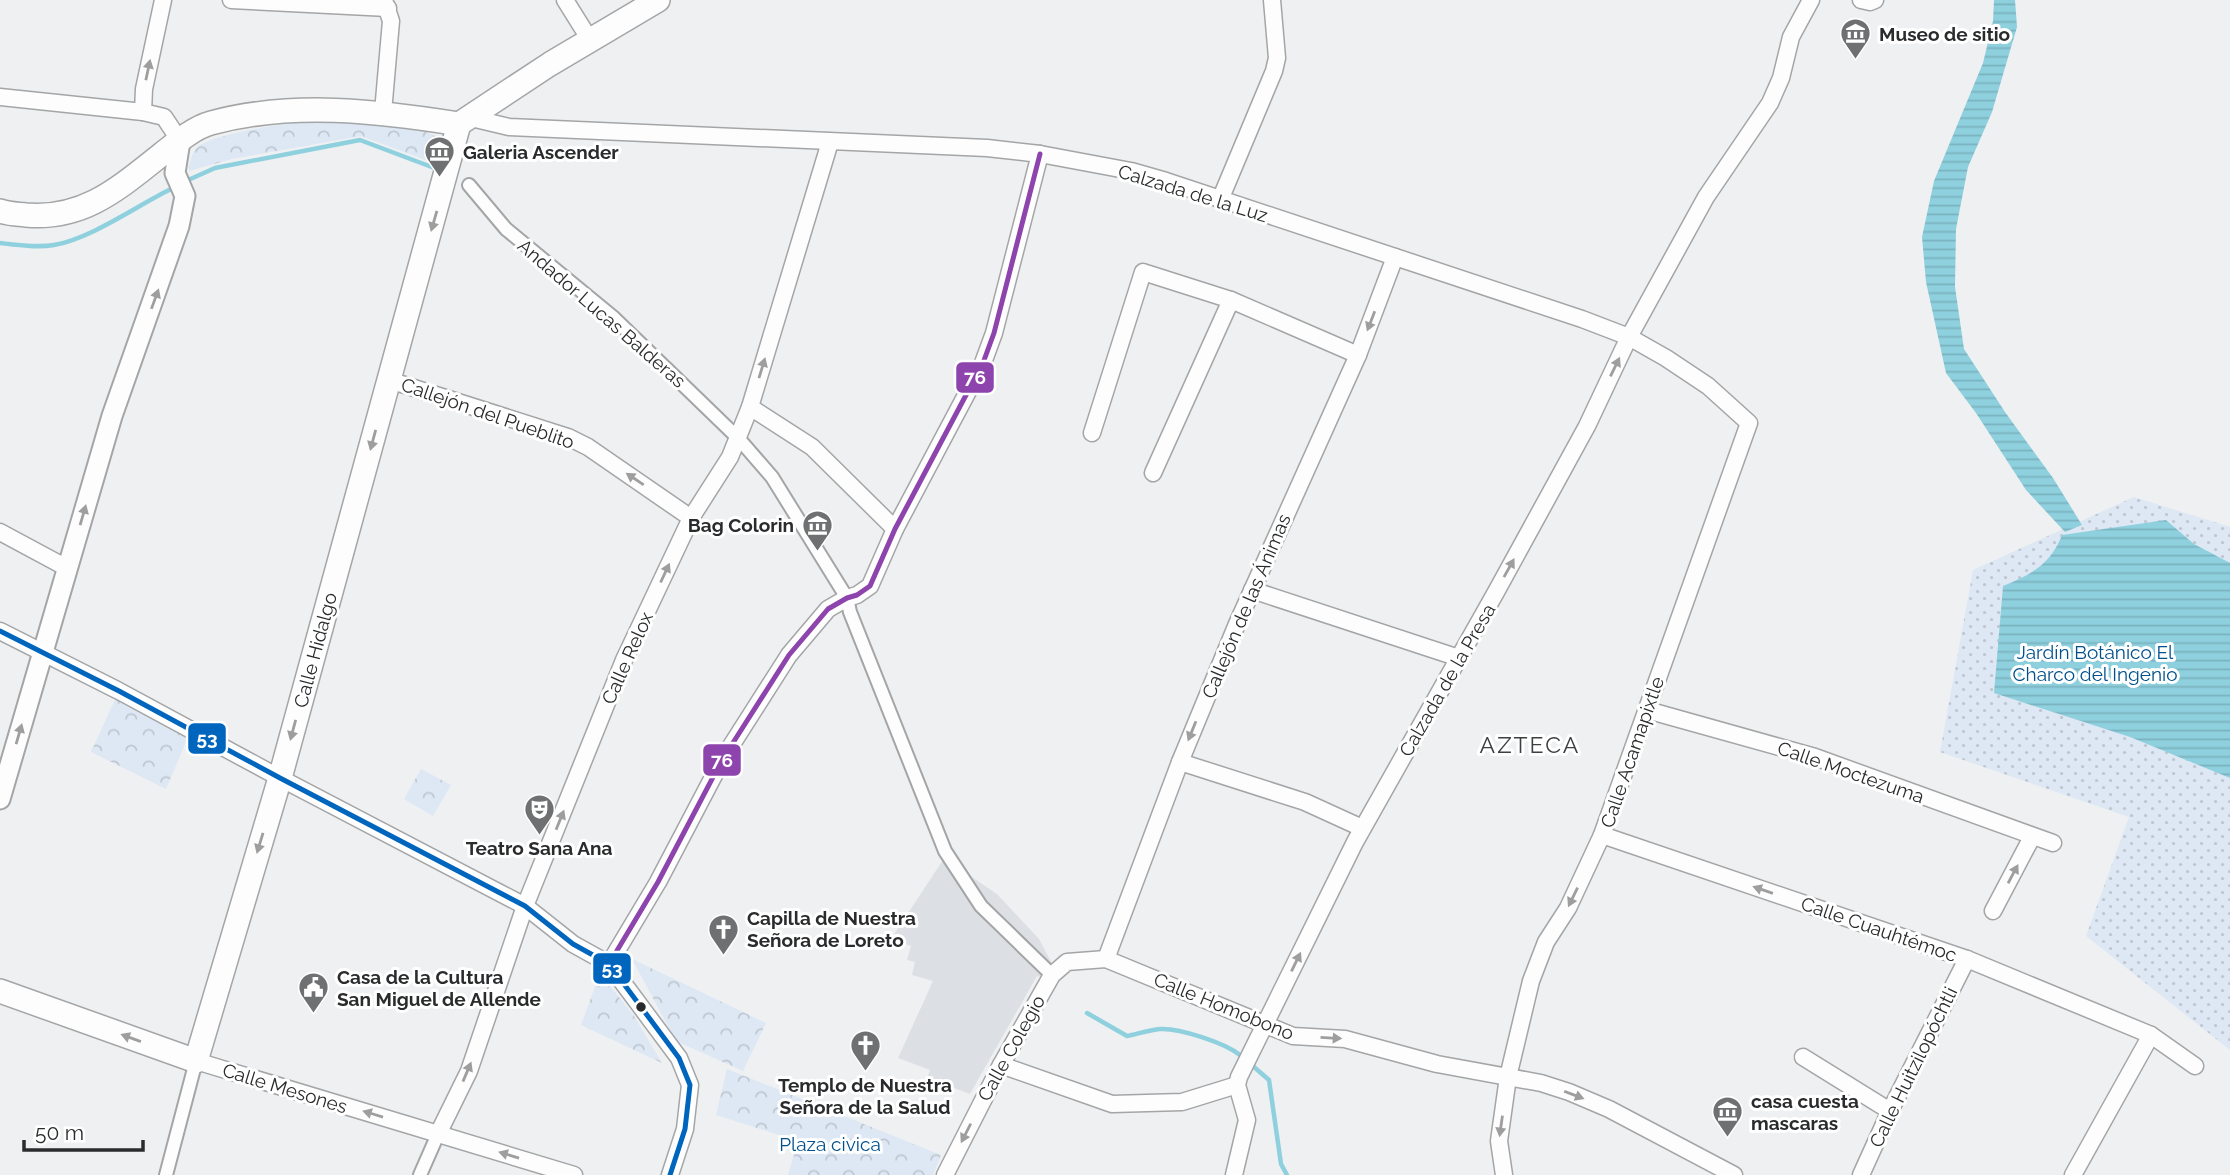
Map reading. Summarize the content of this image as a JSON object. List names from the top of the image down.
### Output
{
  "streets": {
    "main road": ["Calzada de la Luz", "Calle Hidalgo", "Calle Mesones"],
    "street": [
      "Andador Lucas Balderas",
      "Callejón del Pueblito",
      "Callejón de las Ánimas",
      "Calle Relox",
      "Calzada de la Presa",
      "Calle Acamapixtle",
      "Calle Moctezuma",
      "Calle Cuauhtémoc",
      "Calle Homobono",
      "Calle Colegio",
      "Calle Huitzilopóchtli"
    ]
  },
  "crossings": [
    ["Calzada de la Luz", "Callejón de las Ánimas"],
    ["Calzada de la Luz", "Calle Hidalgo"],
    ["Calzada de la Luz", "Calle Relox"],
    ["Calzada de la Luz", "Calzada de la Presa"],
    ["Calzada de la Luz", "Calle Acamapixtle"],
    ["Andador Lucas Balderas", "Calle Relox"],
    ["Andador Lucas Balderas", "Calle Colegio"],
    ["Callejón del Pueblito", "Calle Hidalgo"],
    ["Callejón del Pueblito", "Calle Relox"],
    ["Callejón de las Ánimas", "Calle Homobono"],
    ["Callejón de las Ánimas", "Calle Colegio"],
    ["Calle Hidalgo", "Calle Mesones"],
    ["Calle Relox", "Calle Mesones"],
    ["Calzada de la Presa", "Calle Homobono"],
    ["Calle Acamapixtle", "Calle Moctezuma"],
    ["Calle Acamapixtle", "Calle Cuauhtémoc"],
    ["Calle Acamapixtle", "Calle Homobono"],
    ["Calle Cuauhtémoc", "Calle Huitzilopóchtli"],
    ["Calle Homobono", "Calle Colegio"]
  ],
  "one_way": [
    "Callejón del Pueblito",
    "Callejón de las Ánimas",
    "Calle Hidalgo",
    "Calzada de la Presa",
    "Calle Acamapixtle",
    "Calle Cuauhtémoc",
    "Calle Homobono",
    "Calle Colegio",
    "Calle Mesones"
  ],
  "districts": ["AZTECA"],
  "parks": ["Jardín Botánico El Charco del Ingenio", "Plaza civica"],
  "places": {
    "museum": [
      "Museo de sitio",
      "Galeria Ascender",
      "Bag Colorin",
      "casa cuesta mascaras"
    ],
    "theatre": ["Teatro Sana Ana"],
    "church": ["Capilla de Nuestra Señora de Loreto", "Templo de Nuestra Señora de la Salud"],
    "public building": ["Casa de la Cultura San Miguel de Allende"]
  },
  "lines": ["transit line 76", "transit line 53"],
  "scale_bar": "50 m"
}
